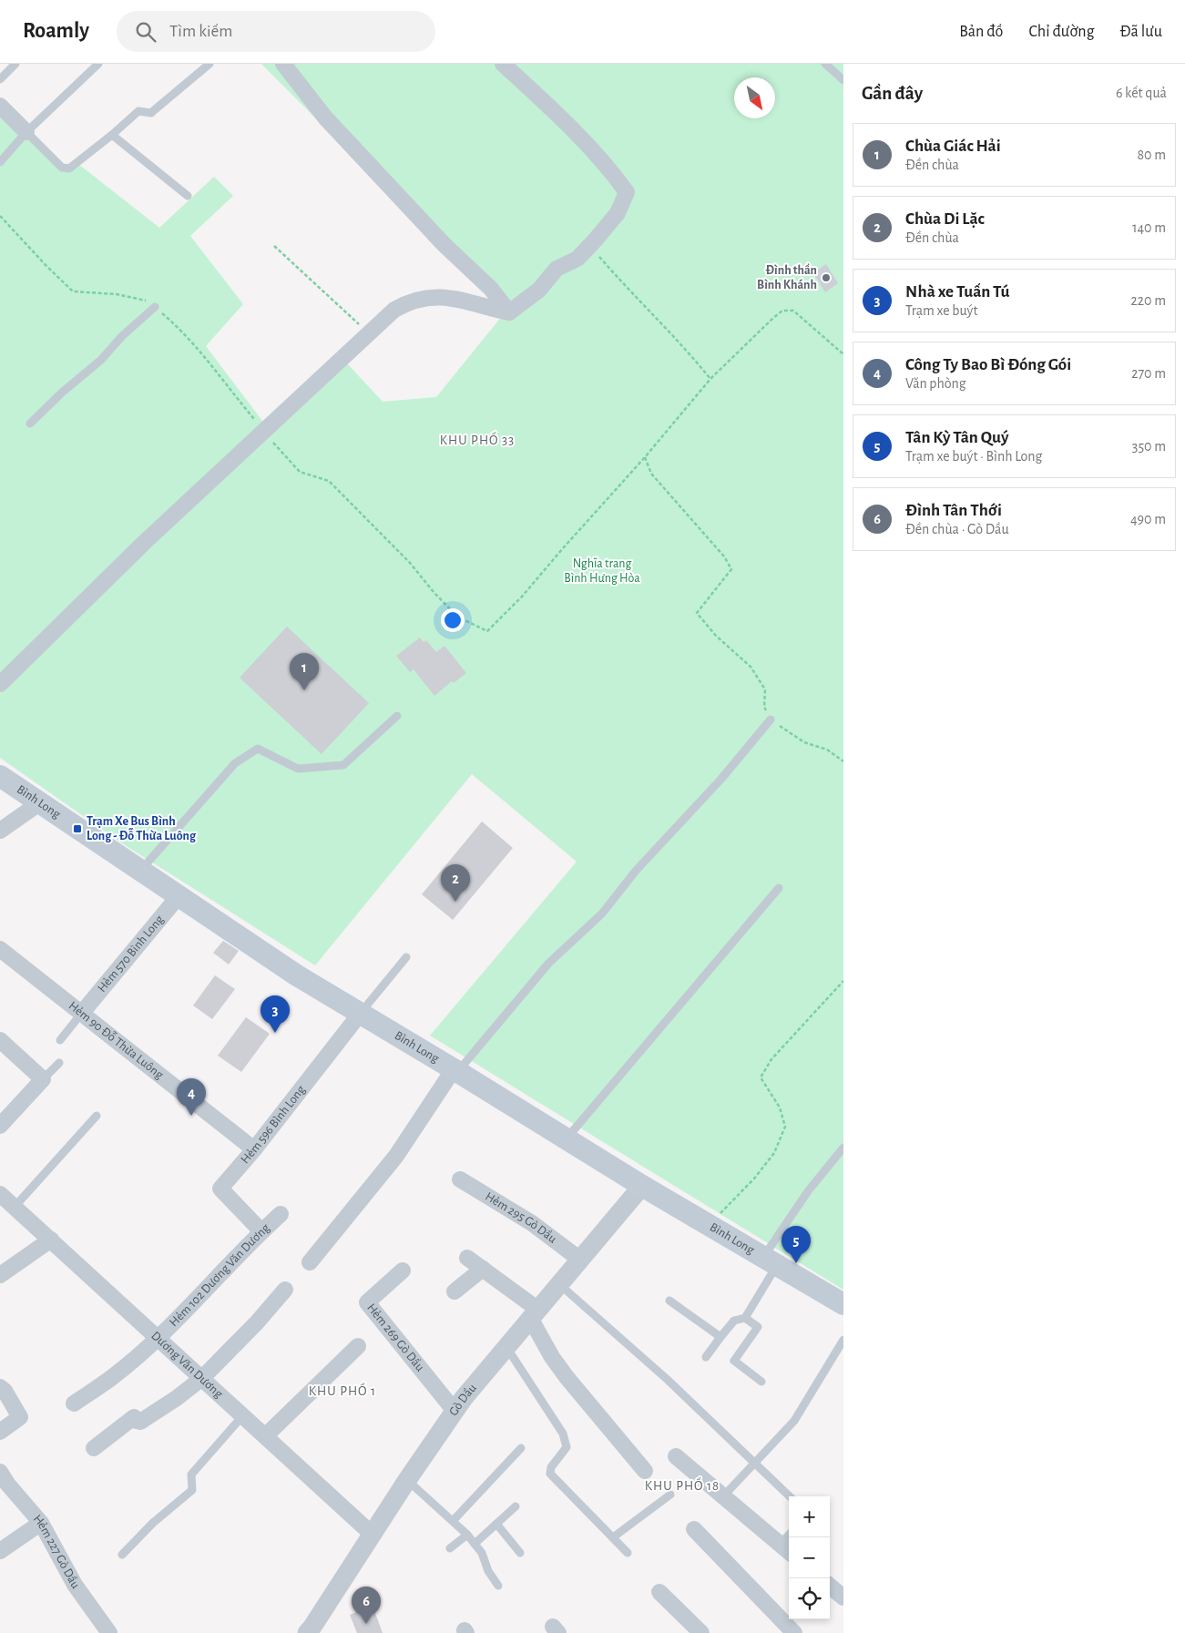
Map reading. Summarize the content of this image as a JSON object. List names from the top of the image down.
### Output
{
  "streets": {
    "main road": ["Bình Long"],
    "street": [
      "Hẻm 570 Bình Long",
      "Hẻm 90 Đỗ Thừa Luông",
      "Hẻm 596 Bình Long",
      "Hẻm 295 Gò Dầu",
      "Hẻm 102 Dương Văn Dương",
      "Hẻm 269 Gò Dầu",
      "Dương Văn Dương",
      "Gò Dầu",
      "Hẻm 227 Gò Dầu"
    ]
  },
  "crossings": [
    ["Bình Long", "Hẻm 570 Bình Long"],
    ["Bình Long", "Hẻm 596 Bình Long"],
    ["Bình Long", "Gò Dầu"],
    ["Hẻm 570 Bình Long", "Hẻm 90 Đỗ Thừa Luông"],
    ["Hẻm 90 Đỗ Thừa Luông", "Hẻm 596 Bình Long"],
    ["Hẻm 596 Bình Long", "Hẻm 102 Dương Văn Dương"],
    ["Hẻm 295 Gò Dầu", "Gò Dầu"],
    ["Hẻm 102 Dương Văn Dương", "Dương Văn Dương"],
    ["Hẻm 269 Gò Dầu", "Gò Dầu"],
    ["Dương Văn Dương", "Gò Dầu"]
  ],
  "districts": ["KHU PHỐ 33", "KHU PHỐ 1", "KHU PHỐ 18"],
  "parks": ["Nghĩa trang Bình Hưng Hòa"],
  "places": {
    "other": ["Đình thần Bình Khánh"],
    "transit": ["Trạm Xe Bus Bình Long - Đỗ Thừa Luông"]
  },
  "north": "bottom right",
  "page": {
    "header": "Roamly",
    "search": "Tìm kiếm",
    "nav": ["Bản đồ", "Chỉ đường", "Đã lưu"],
    "heading": ["Gần đây", "6 kết quả"],
    "list": [
      {
        "mark": "1",
        "name": "Chùa Giác Hải",
        "note": "Đền chùa",
        "value": "80 m"
      },
      {
        "mark": "2",
        "name": "Chùa Di Lặc",
        "note": "Đền chùa",
        "value": "140 m"
      },
      {
        "mark": "3",
        "name": "Nhà xe Tuấn Tú",
        "note": "Trạm xe buýt",
        "value": "220 m"
      },
      {
        "mark": "4",
        "name": "Công Ty Bao Bì Đóng Gói",
        "note": "Văn phòng",
        "value": "270 m"
      },
      {
        "mark": "5",
        "name": "Tân Kỳ Tân Quý",
        "note": "Trạm xe buýt · Bình Long",
        "value": "350 m"
      },
      {
        "mark": "6",
        "name": "Đình Tân Thới",
        "note": "Đền chùa · Gò Dầu",
        "value": "490 m"
      }
    ],
    "pins": [
      "1",
      "2",
      "3",
      "4",
      "5",
      "6"
    ],
    "map_buttons": ["+", "−"]
  }
}
